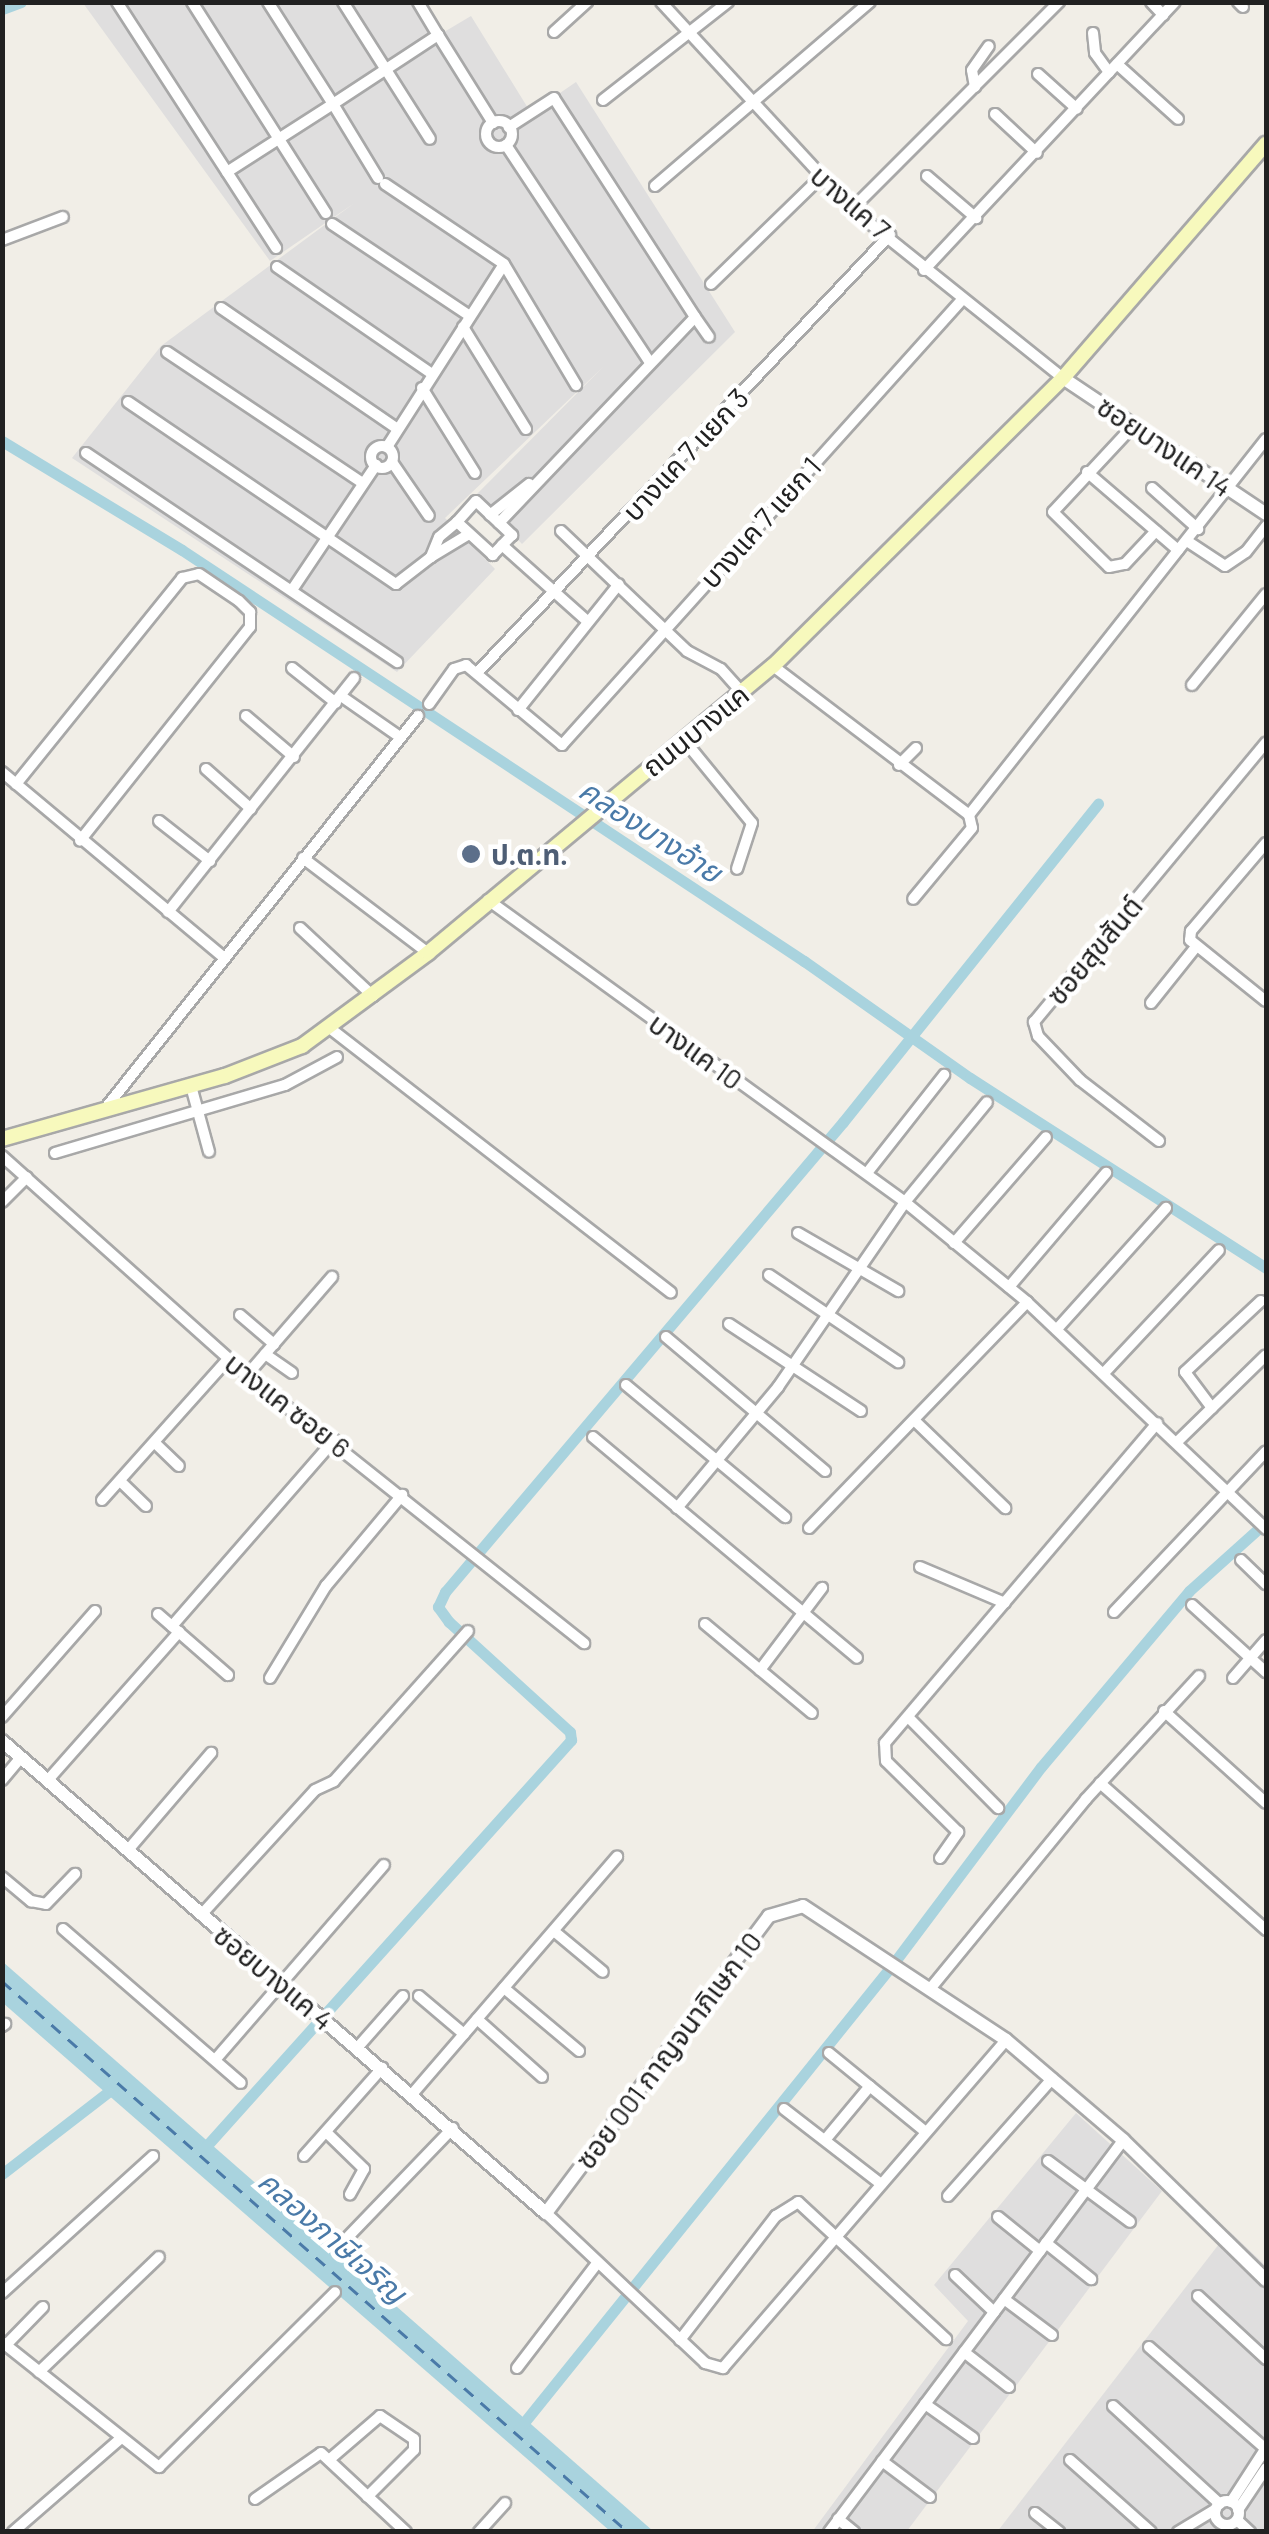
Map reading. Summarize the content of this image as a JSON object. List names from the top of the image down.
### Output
{
  "streets": {
    "main road": ["ถนนบางแค"],
    "street": [
      "บางแค 7",
      "ซอยบางแค 14",
      "บางแค 7 แยก 3",
      "บางแค 7 แยก 1",
      "ซอยสุขสันต์",
      "บางแค 10",
      "บางแค ซอย 6",
      "ซอยบางแค 4",
      "ซอย 001 กาญจนาภิเษก 10"
    ]
  },
  "crossings": [
    ["บางแค 7", "ซอยบางแค 14"],
    ["บางแค 7", "บางแค 7 แยก 3"],
    ["บางแค 7", "บางแค 7 แยก 1"],
    ["บางแค 7", "ถนนบางแค"],
    ["ซอยบางแค 14", "ถนนบางแค"],
    ["ถนนบางแค", "บางแค 10"],
    ["ซอยบางแค 4", "ซอย 001 กาญจนาภิเษก 10"]
  ],
  "water": ["คลองบางอ้าย", "คลองภาษีเจริญ"],
  "places": ["ป.ต.ท."]
}
